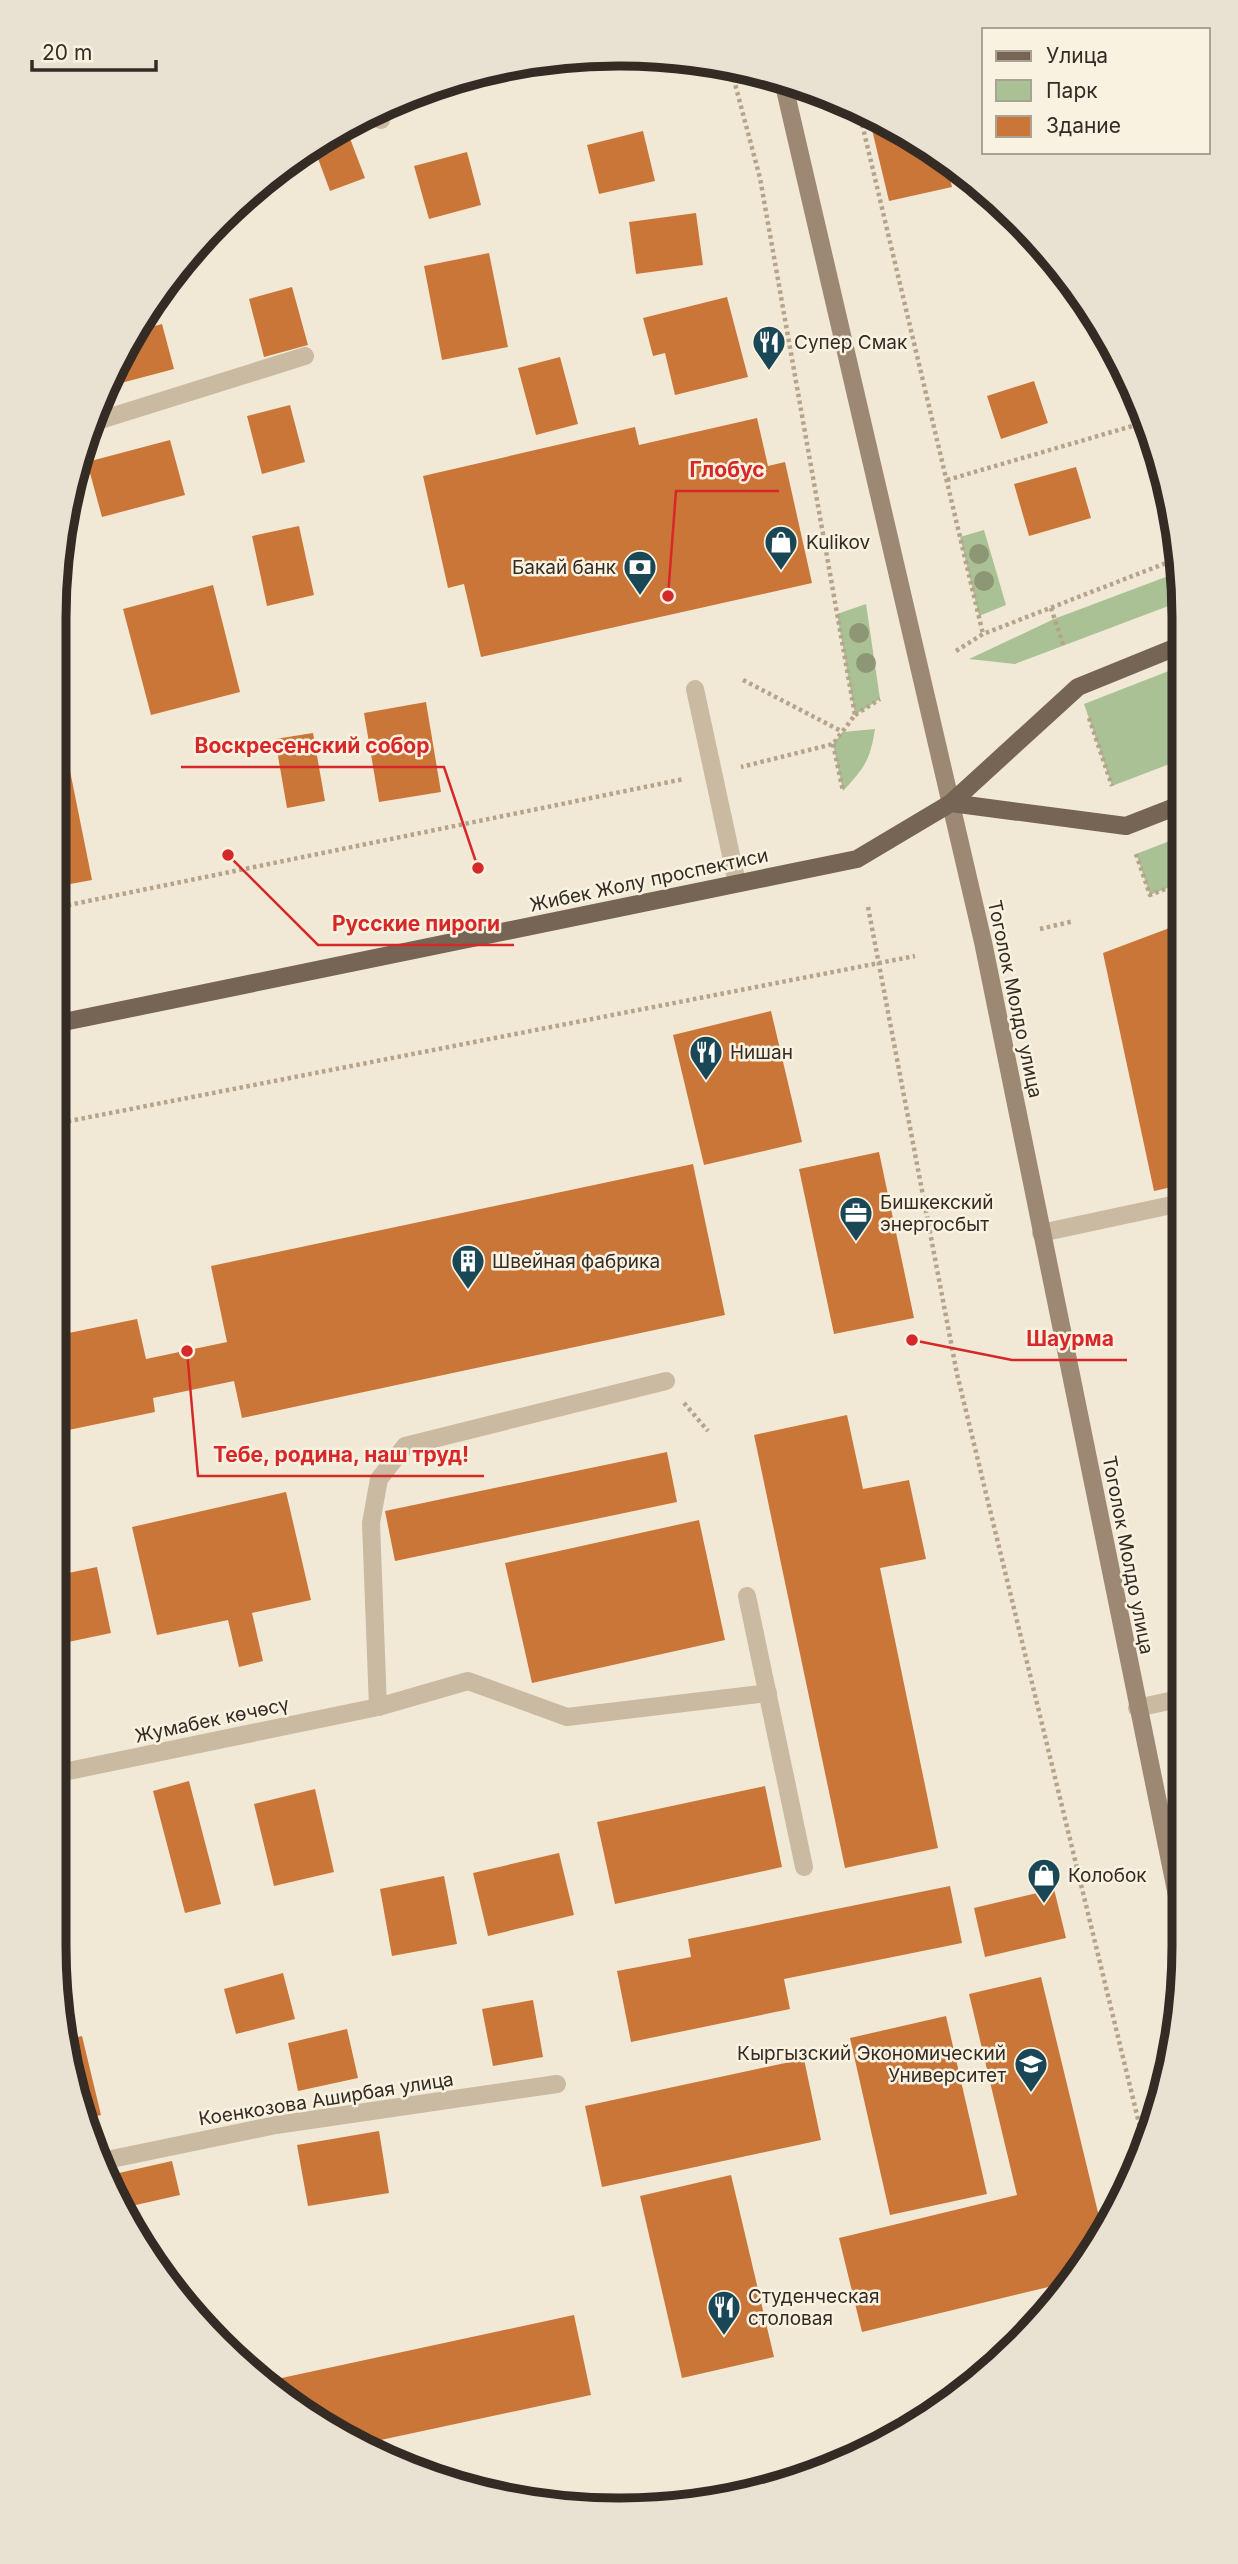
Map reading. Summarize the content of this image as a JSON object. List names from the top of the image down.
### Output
{
  "streets": {
    "main road": ["Жибек Жолу проспектиси", "Тоголок Молдо улица"],
    "street": ["Жумабек көчөсү", "Коенкозова Аширбая улица"]
  },
  "crossings": [
    ["Жибек Жолу проспектиси", "Тоголок Молдо улица"]
  ],
  "places": {
    "restaurant": ["Супер Смак", "Нишан", "Студенческая столовая"],
    "shop": ["Kulikov", "Колобок"],
    "other": [
      "Глобус",
      "Русские пироги",
      "Воскресенский собор",
      "Шаурма",
      "Тебе, родина, наш труд!"
    ],
    "bank": ["Бакай банк"],
    "office": ["Бишкекский энергосбыт"],
    "building": ["Швейная фабрика"],
    "school or university": ["Кыргызский Экономический Университет"]
  },
  "legend": ["Улица", "Парк", "Здание"],
  "scale_bar": "20 m"
}
